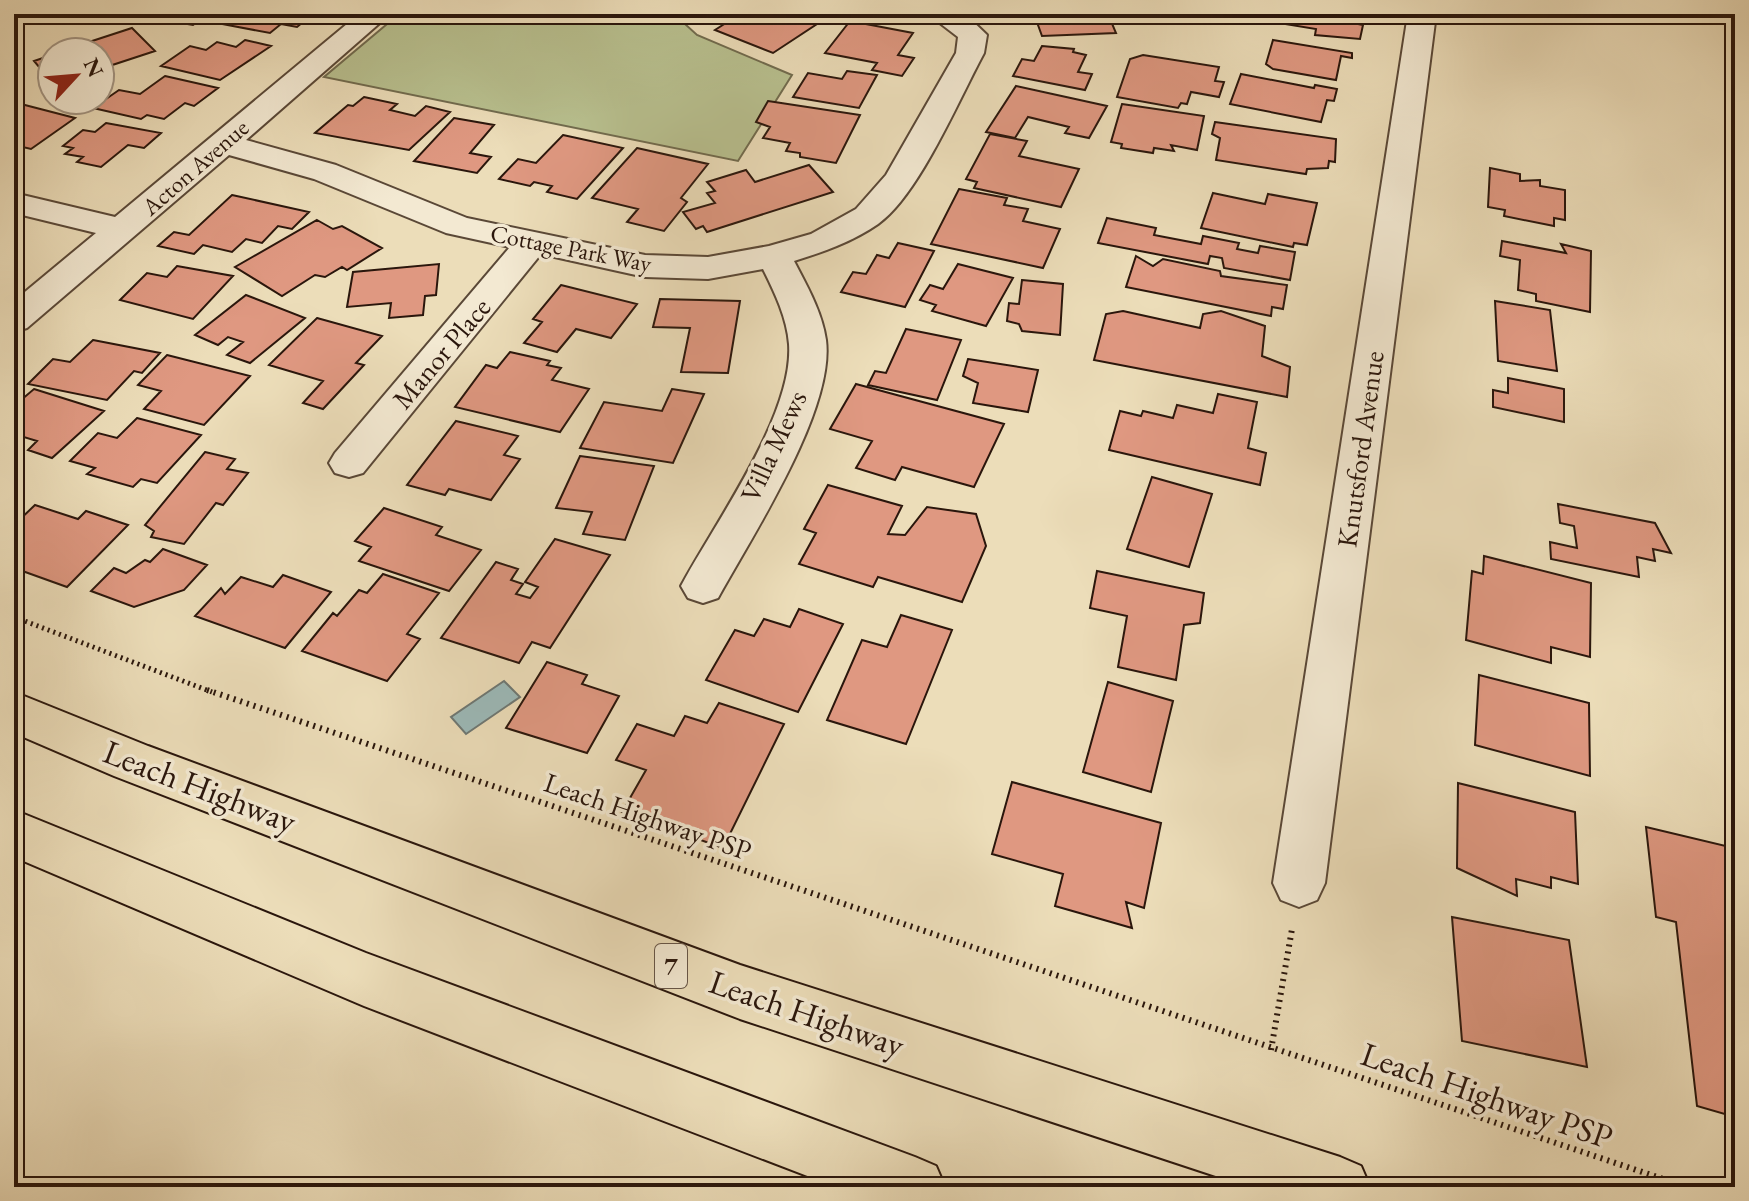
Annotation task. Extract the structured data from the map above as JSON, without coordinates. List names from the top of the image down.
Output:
{
  "streets": {
    "highway": ["Leach Highway", "7"],
    "street": [
      "Acton Avenue",
      "Cottage Park Way",
      "Manor Place",
      "Villa Mews",
      "Knutsford Avenue"
    ],
    "path": ["Leach Highway PSP"]
  },
  "crossings": [
    ["Acton Avenue", "Cottage Park Way"],
    ["Cottage Park Way", "Manor Place"],
    ["Cottage Park Way", "Villa Mews"]
  ],
  "north": "top right"
}
